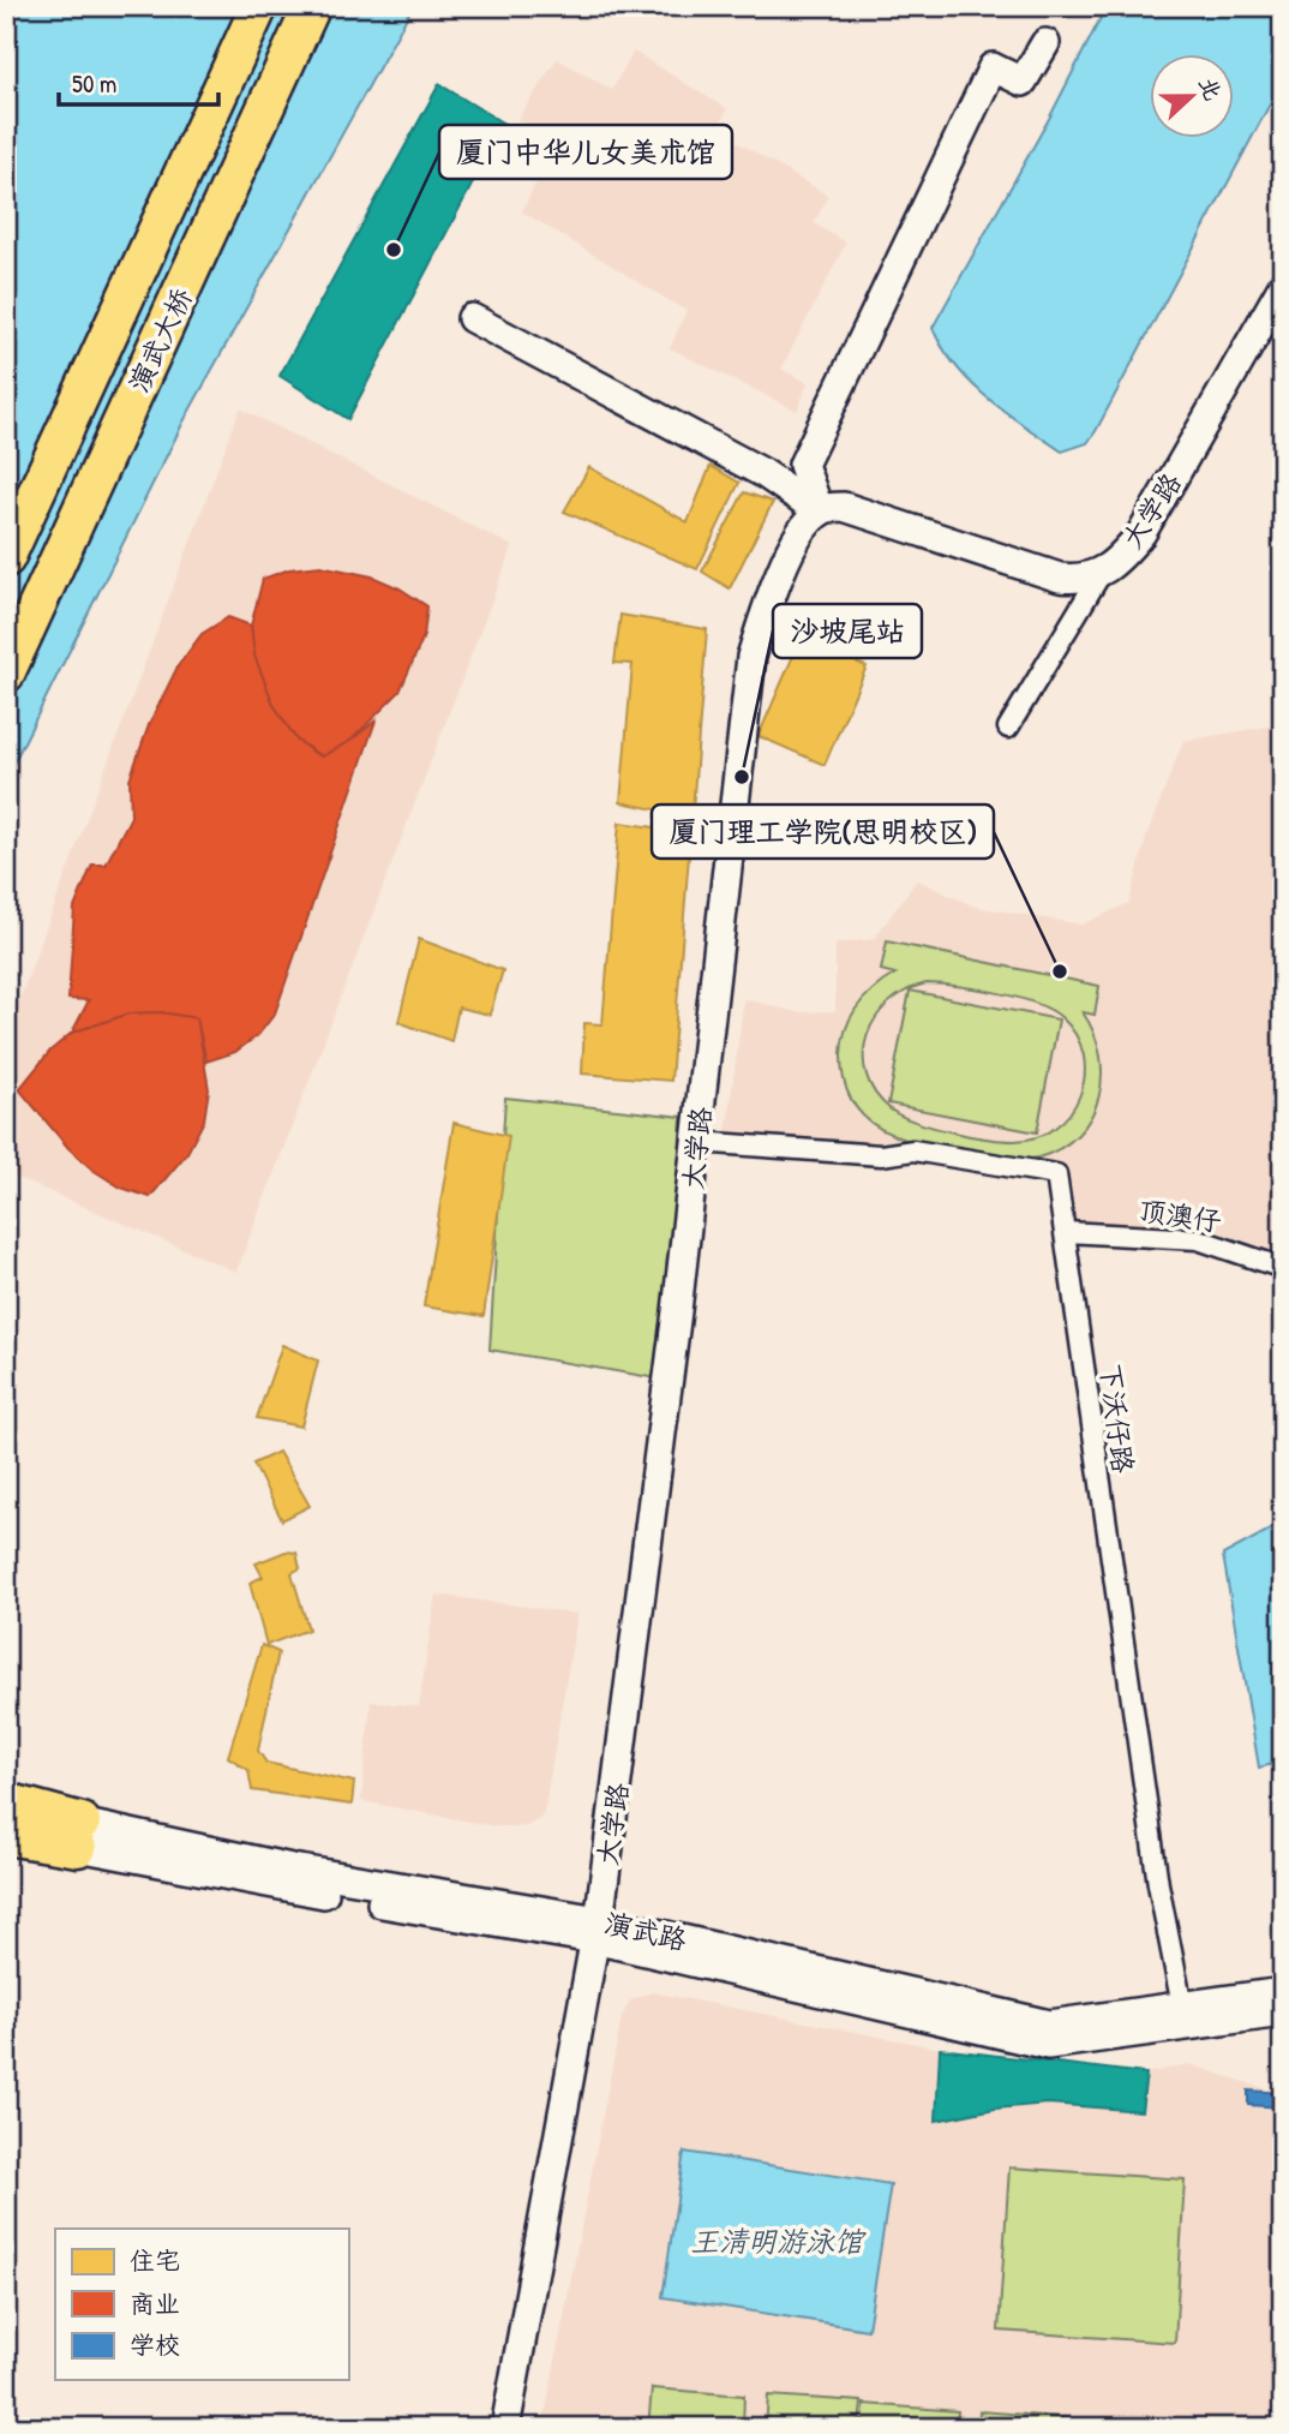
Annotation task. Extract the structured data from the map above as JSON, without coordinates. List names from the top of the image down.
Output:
{
  "streets": {
    "highway": ["演武大桥"],
    "street": [
      "大学路",
      "顶澳仔",
      "下沃仔路",
      "演武路"
    ]
  },
  "crossings": [
    ["大学路", "下沃仔路"],
    ["大学路", "演武路"],
    ["顶澳仔", "下沃仔路"],
    ["下沃仔路", "演武路"]
  ],
  "water": ["王清明游泳馆"],
  "places": ["厦门中华儿女美术馆", "沙坡尾站", "厦门理工学院(思明校区)"],
  "legend": ["住宅", "商业", "学校"],
  "scale_bar": "50 m",
  "north": "right"
}
